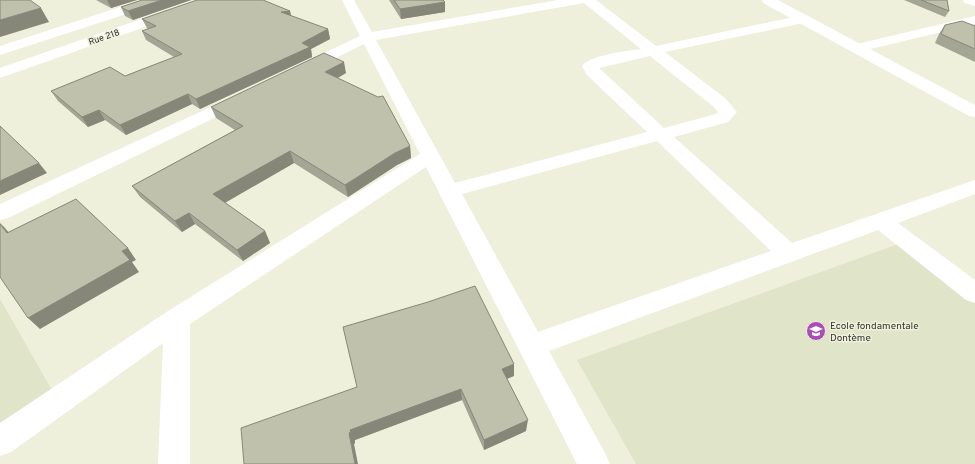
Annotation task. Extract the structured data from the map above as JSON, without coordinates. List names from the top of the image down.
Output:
{
  "streets": {
    "main road": ["Rue 218"]
  },
  "places": {
    "school or university": ["Ecole fondamentale Dontème"]
  }
}
